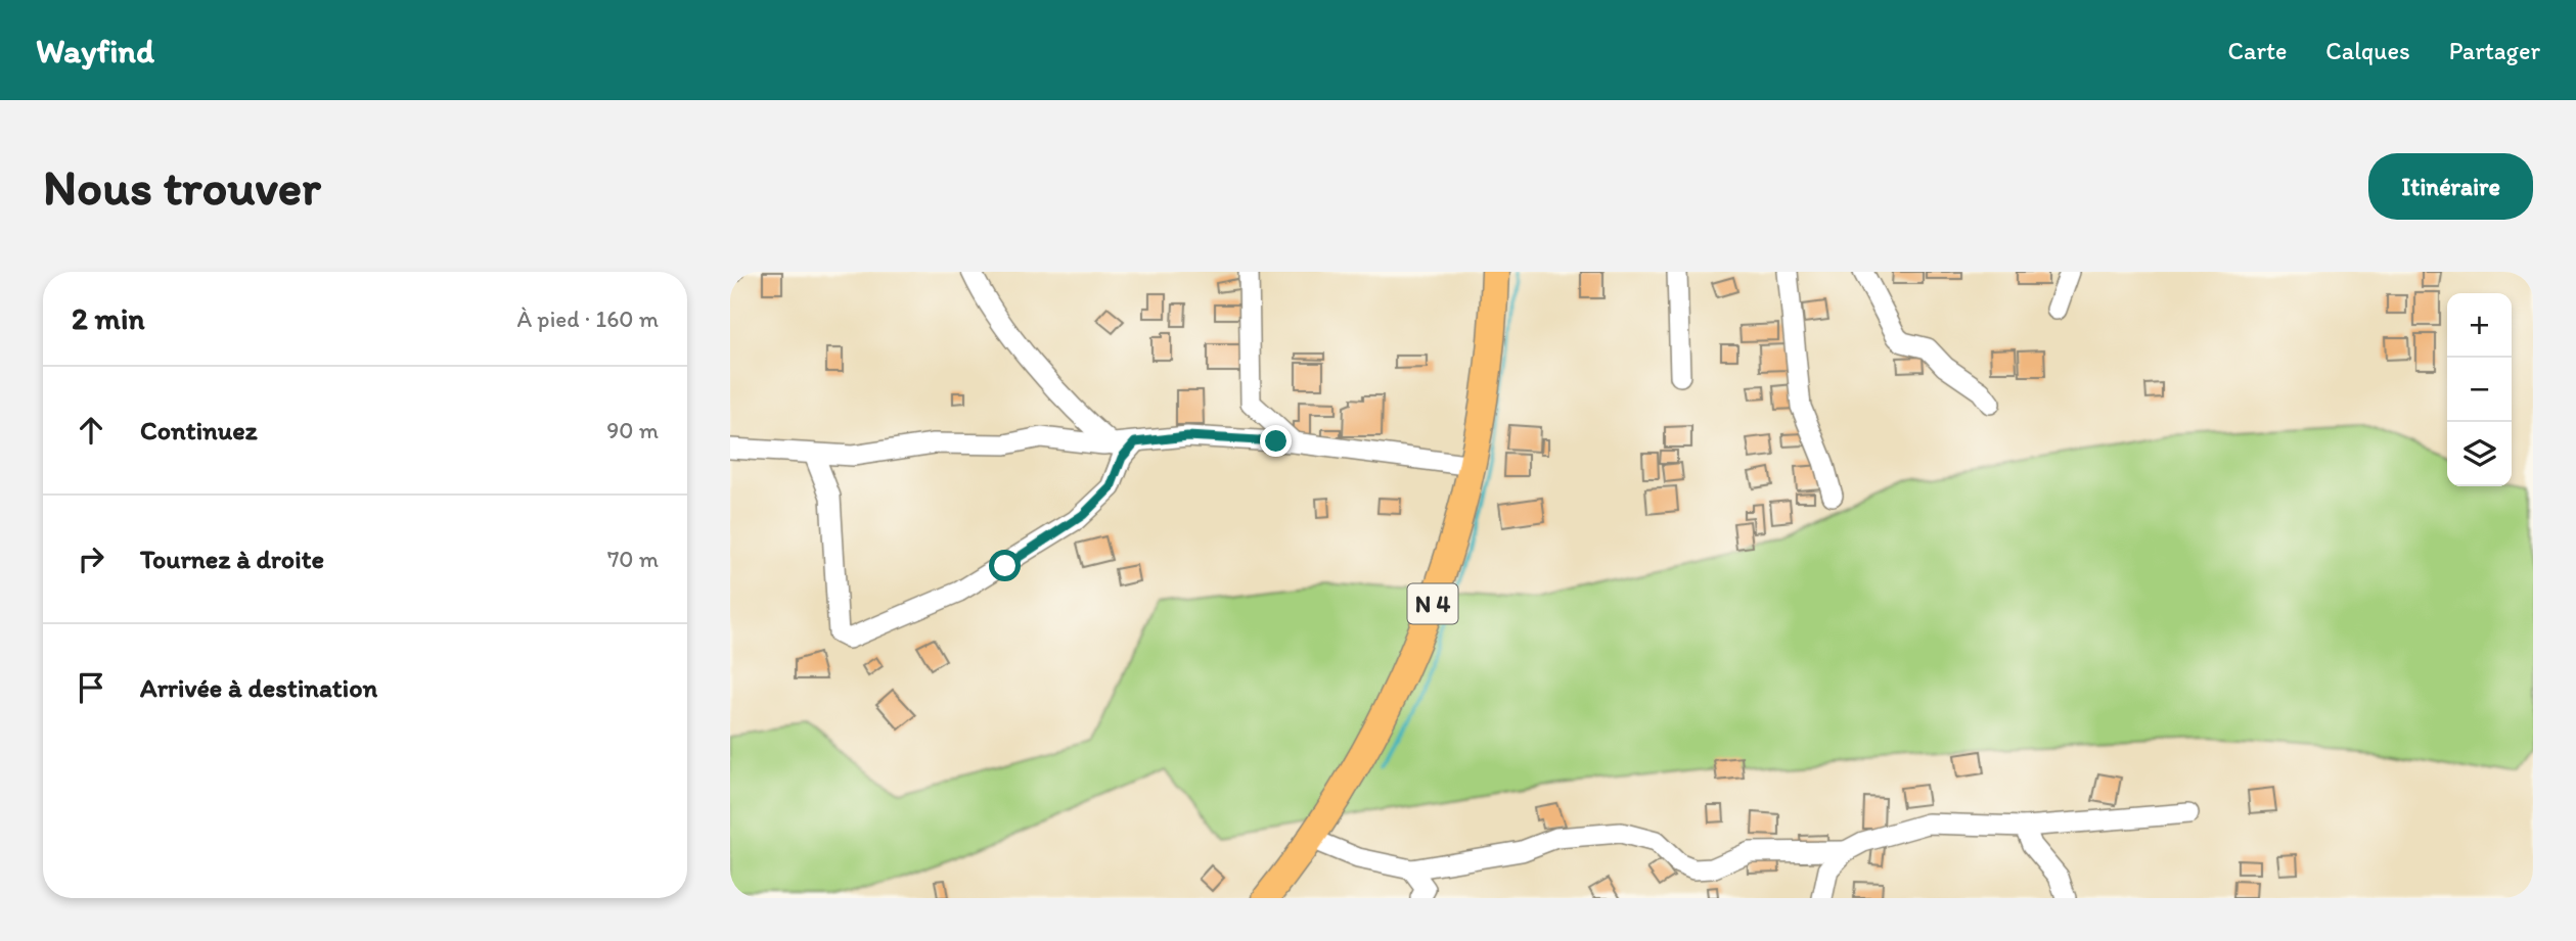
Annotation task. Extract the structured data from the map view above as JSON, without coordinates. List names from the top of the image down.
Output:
{
  "streets": {
    "highway": ["N 4"]
  },
  "page": {
    "header": "Wayfind",
    "nav": ["Carte", "Calques", "Partager"],
    "buttons": "Itinéraire",
    "title": "Nous trouver",
    "heading": ["2 min", "À pied · 160 m"],
    "map_buttons": ["+", "−"],
    "list": [
      ["Continuez", "90 m"],
      ["Tournez à droite", "70 m"],
      "Arrivée à destination"
    ]
  }
}
